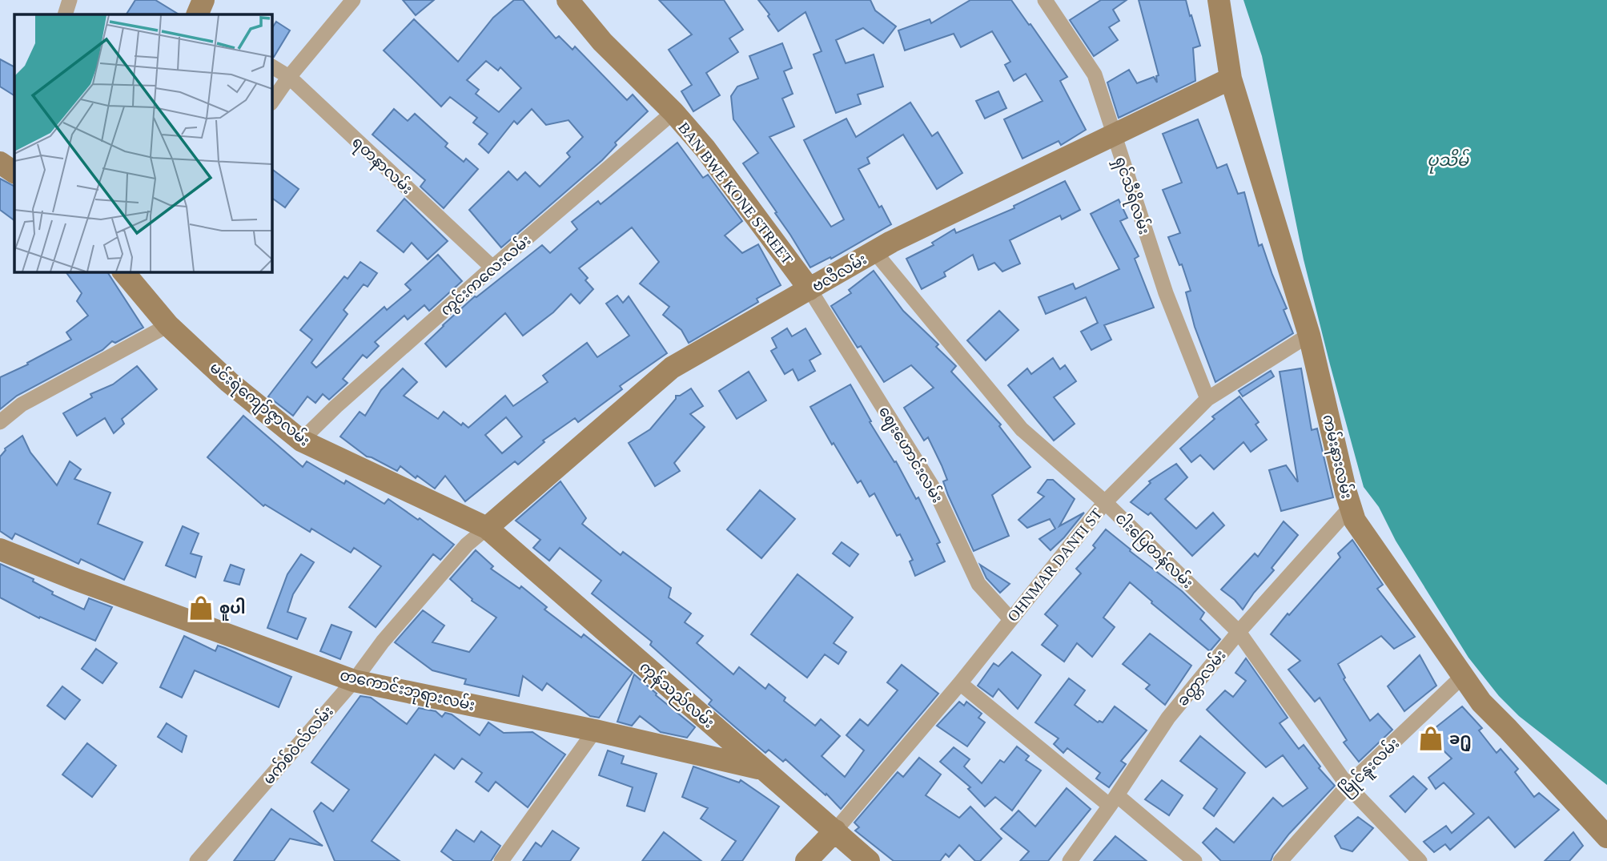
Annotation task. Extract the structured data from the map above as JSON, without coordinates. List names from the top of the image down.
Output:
{
  "streets": {
    "street": [
      "ရတနာလမ်း",
      "BAN BWE KONE STREET",
      "ရှင်သီရိလမ်း",
      "ဗလီလမ်း",
      "ကွင်းကလေးလမ်း",
      "မင်းရဲကျော်ဇွာလမ်း",
      "ဈေးဟောင်းလမ်း",
      "ကမ်းနားလမ်း",
      "ငါးပြေတန်လမ်း",
      "OHNMAR DANTI ST",
      "ခတ္တာလမ်း",
      "တကောင်းဘုရားလမ်း",
      "ကုန်သည်လမ်း",
      "မက်စ်ဝဲလ်လမ်း",
      "မြိုင်နူးလမ်း"
    ]
  },
  "crossings": [
    ["ရတနာလမ်း", "ကွင်းကလေးလမ်း"],
    ["BAN BWE KONE STREET", "ဗလီလမ်း"],
    ["BAN BWE KONE STREET", "ကွင်းကလေးလမ်း"],
    ["BAN BWE KONE STREET", "ဈေးဟောင်းလမ်း"],
    ["ရှင်သီရိလမ်း", "ဗလီလမ်း"],
    ["ရှင်သီရိလမ်း", "OHNMAR DANTI ST"],
    ["ဗလီလမ်း", "မင်းရဲကျော်ဇွာလမ်း"],
    ["ဗလီလမ်း", "ဈေးဟောင်းလမ်း"],
    ["ဗလီလမ်း", "ကမ်းနားလမ်း"],
    ["ဗလီလမ်း", "ငါးပြေတန်လမ်း"],
    ["ဗလီလမ်း", "ကုန်သည်လမ်း"],
    ["ဗလီလမ်း", "မက်စ်ဝဲလ်လမ်း"],
    ["ကွင်းကလေးလမ်း", "မင်းရဲကျော်ဇွာလမ်း"],
    ["မင်းရဲကျော်ဇွာလမ်း", "ကုန်သည်လမ်း"],
    ["မင်းရဲကျော်ဇွာလမ်း", "မက်စ်ဝဲလ်လမ်း"],
    ["ဈေးဟောင်းလမ်း", "OHNMAR DANTI ST"],
    ["ကမ်းနားလမ်း", "OHNMAR DANTI ST"],
    ["ကမ်းနားလမ်း", "ခတ္တာလမ်း"],
    ["ကမ်းနားလမ်း", "မြိုင်နူးလမ်း"],
    ["ငါးပြေတန်လမ်း", "OHNMAR DANTI ST"],
    ["ငါးပြေတန်လမ်း", "ခတ္တာလမ်း"],
    ["ငါးပြေတန်လမ်း", "မြိုင်နူးလမ်း"],
    ["OHNMAR DANTI ST", "ကုန်သည်လမ်း"],
    ["တကောင်းဘုရားလမ်း", "ကုန်သည်လမ်း"],
    ["တကောင်းဘုရားလမ်း", "မက်စ်ဝဲလ်လမ်း"],
    ["ကုန်သည်လမ်း", "မက်စ်ဝဲလ်လမ်း"]
  ],
  "water": ["ပုသိမ်"],
  "places": {
    "shop": ["စူပါ", "ခ႐ု"]
  }
}
